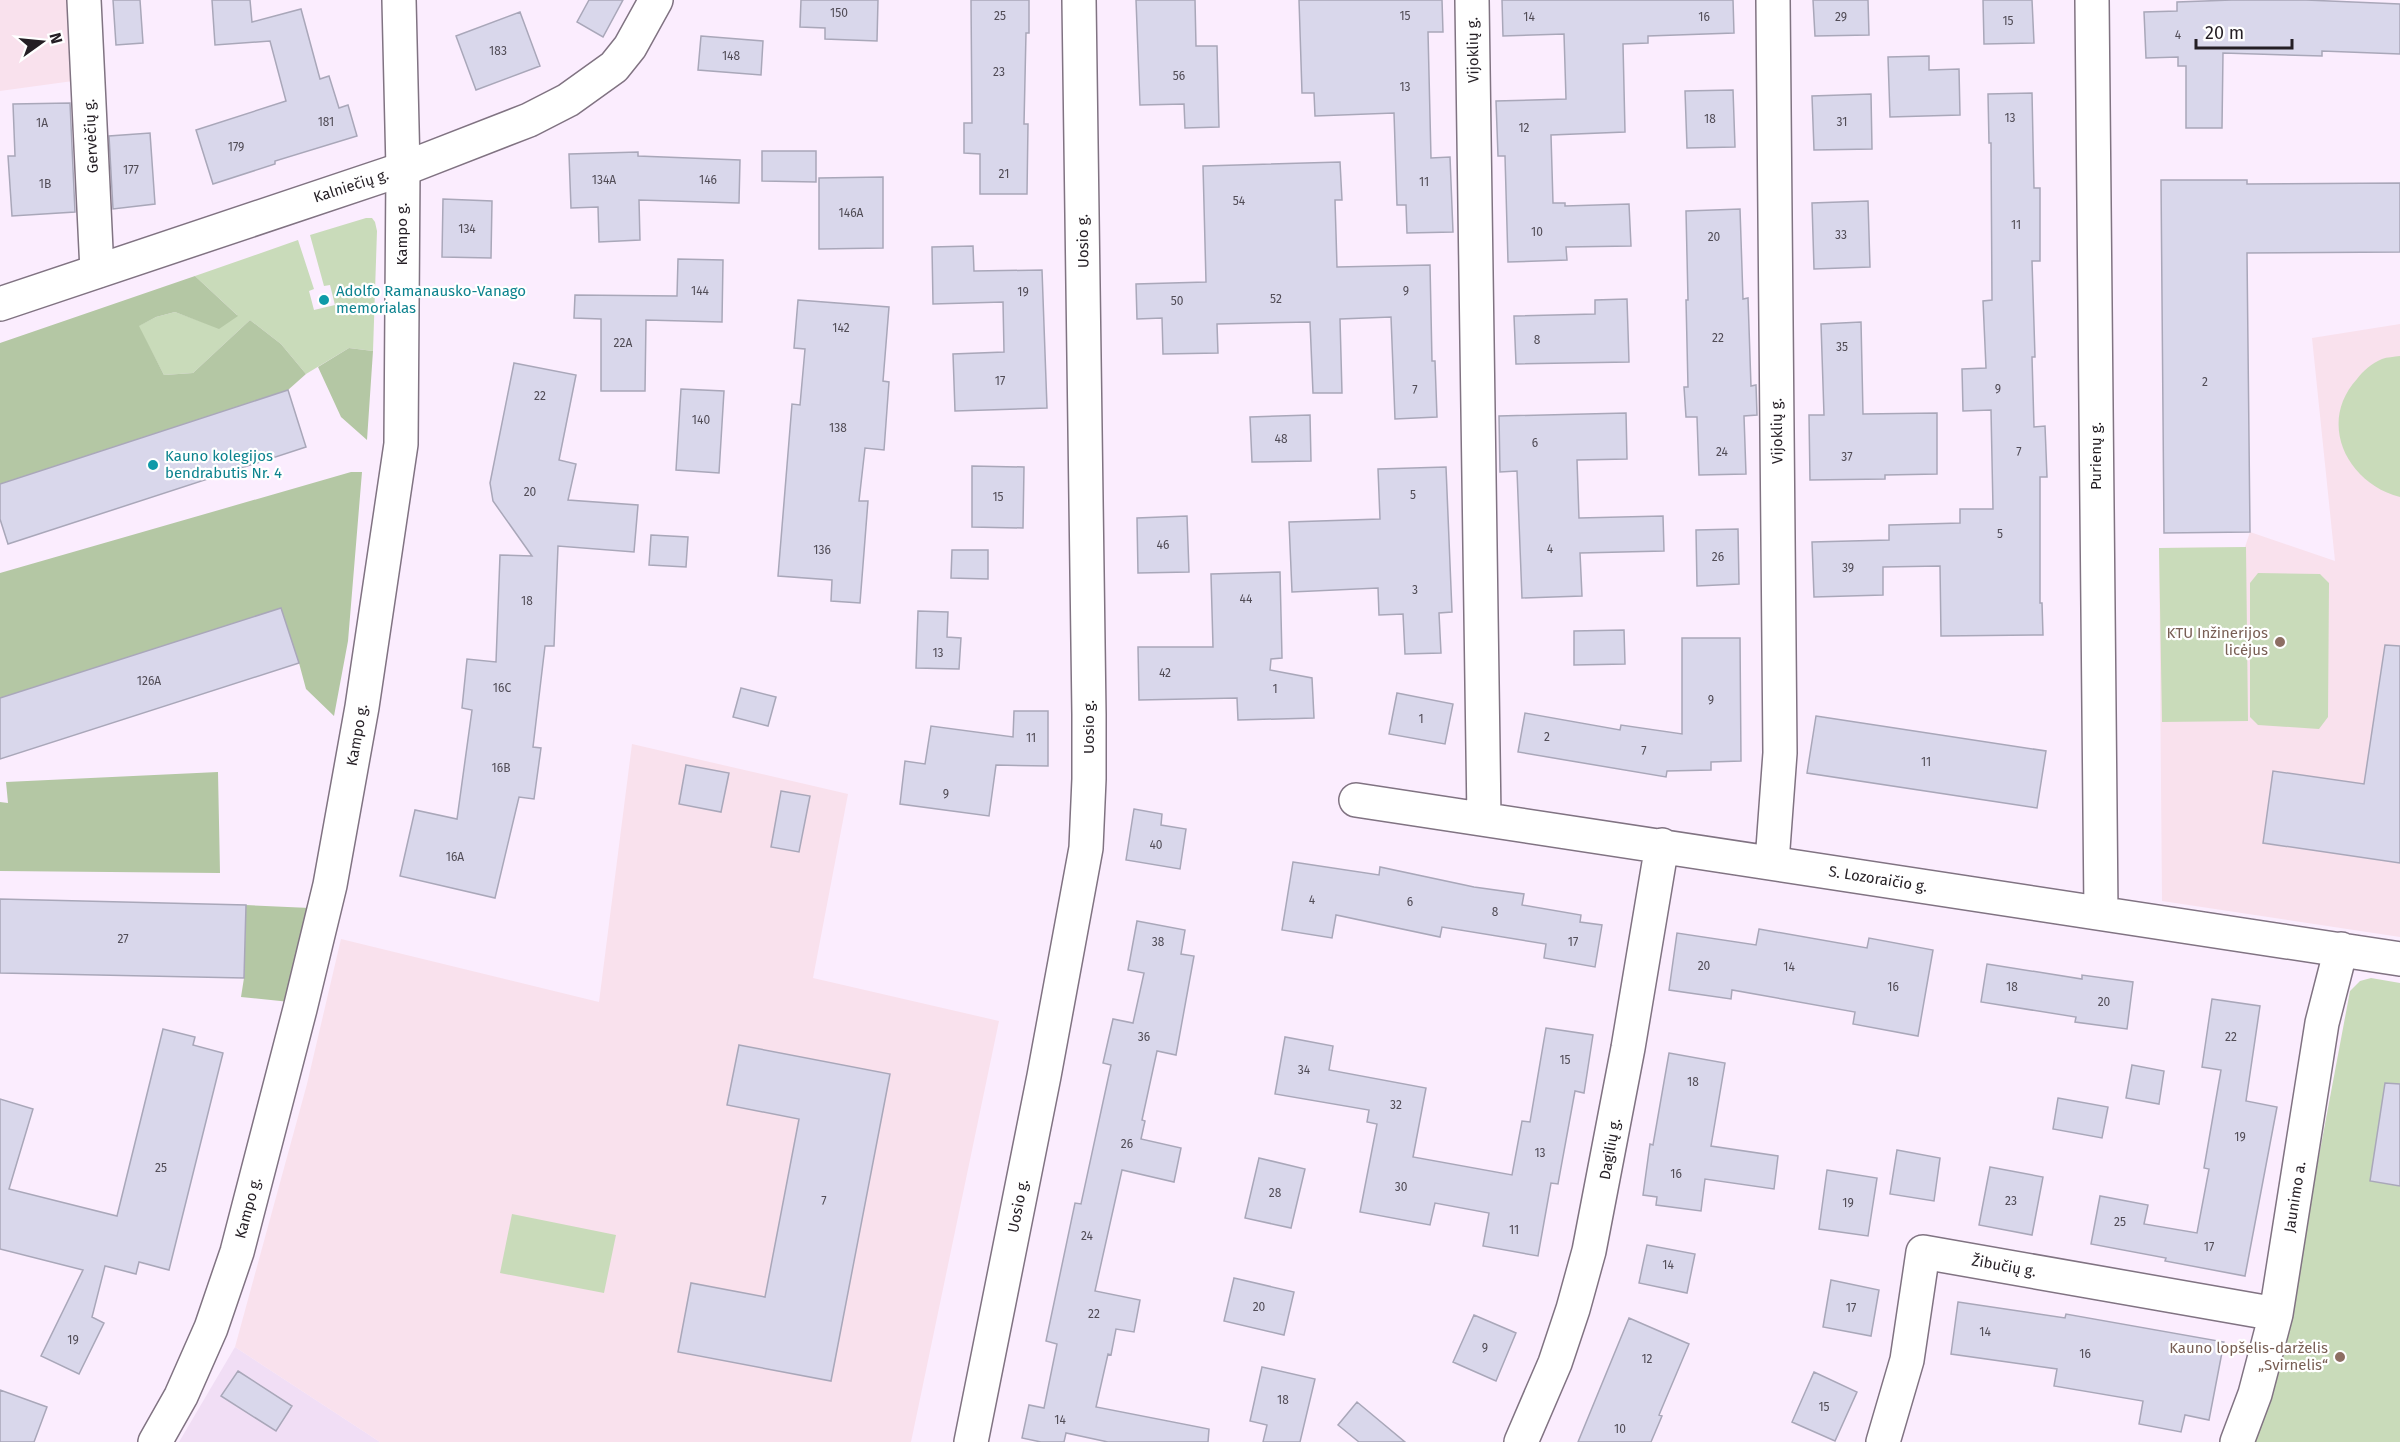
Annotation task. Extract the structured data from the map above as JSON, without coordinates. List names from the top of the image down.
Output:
{
  "streets": {
    "street": [
      "Vijoklių g.",
      "Gervėčių g.",
      "Kalniečių g.",
      "Kampo g.",
      "Uosio g.",
      "Purienų g.",
      "S. Lozoraičio g.",
      "Dagilių g.",
      "Jaunimo a.",
      "Žibučių g."
    ]
  },
  "crossings": [
    ["Vijoklių g.", "S. Lozoraičio g."],
    ["Gervėčių g.", "Kalniečių g."],
    ["Kalniečių g.", "Kampo g."],
    ["Purienų g.", "S. Lozoraičio g."],
    ["S. Lozoraičio g.", "Dagilių g."],
    ["S. Lozoraičio g.", "Jaunimo a."],
    ["Jaunimo a.", "Žibučių g."]
  ],
  "places": [
    "Adolfo Ramanausko-Vanago memorialas",
    "Kauno kolegijos bendrabutis Nr. 4",
    "KTU Inžinerijos licėjus",
    "Kauno lopšelis-darželis „Svirnelis“"
  ],
  "house_numbers": [
    "150",
    "25",
    "15",
    "14",
    "16",
    "29",
    "15",
    "4",
    "183",
    "148",
    "23",
    "56",
    "13",
    "13",
    "18",
    "181",
    "31",
    "1A",
    "12",
    "179",
    "177",
    "21",
    "134A",
    "146",
    "11",
    "1B",
    "54",
    "146A",
    "11",
    "134",
    "10",
    "33",
    "20",
    "144",
    "9",
    "19",
    "52",
    "50",
    "142",
    "22",
    "8",
    "22A",
    "35",
    "17",
    "2",
    "9",
    "7",
    "22",
    "140",
    "138",
    "48",
    "6",
    "24",
    "7",
    "37",
    "20",
    "5",
    "15",
    "5",
    "46",
    "4",
    "136",
    "26",
    "39",
    "3",
    "44",
    "18",
    "13",
    "42",
    "126A",
    "16C",
    "1",
    "9",
    "1",
    "2",
    "11",
    "7",
    "11",
    "16B",
    "9",
    "40",
    "16A",
    "4",
    "6",
    "8",
    "27",
    "38",
    "17",
    "20",
    "14",
    "16",
    "18",
    "20",
    "36",
    "22",
    "15",
    "34",
    "18",
    "32",
    "19",
    "26",
    "13",
    "25",
    "16",
    "30",
    "28",
    "7",
    "23",
    "19",
    "25",
    "11",
    "24",
    "17",
    "14",
    "20",
    "17",
    "22",
    "14",
    "19",
    "9",
    "16",
    "12",
    "18",
    "15",
    "14",
    "10"
  ],
  "scale_bar": "20 m",
  "north": "right"
}
